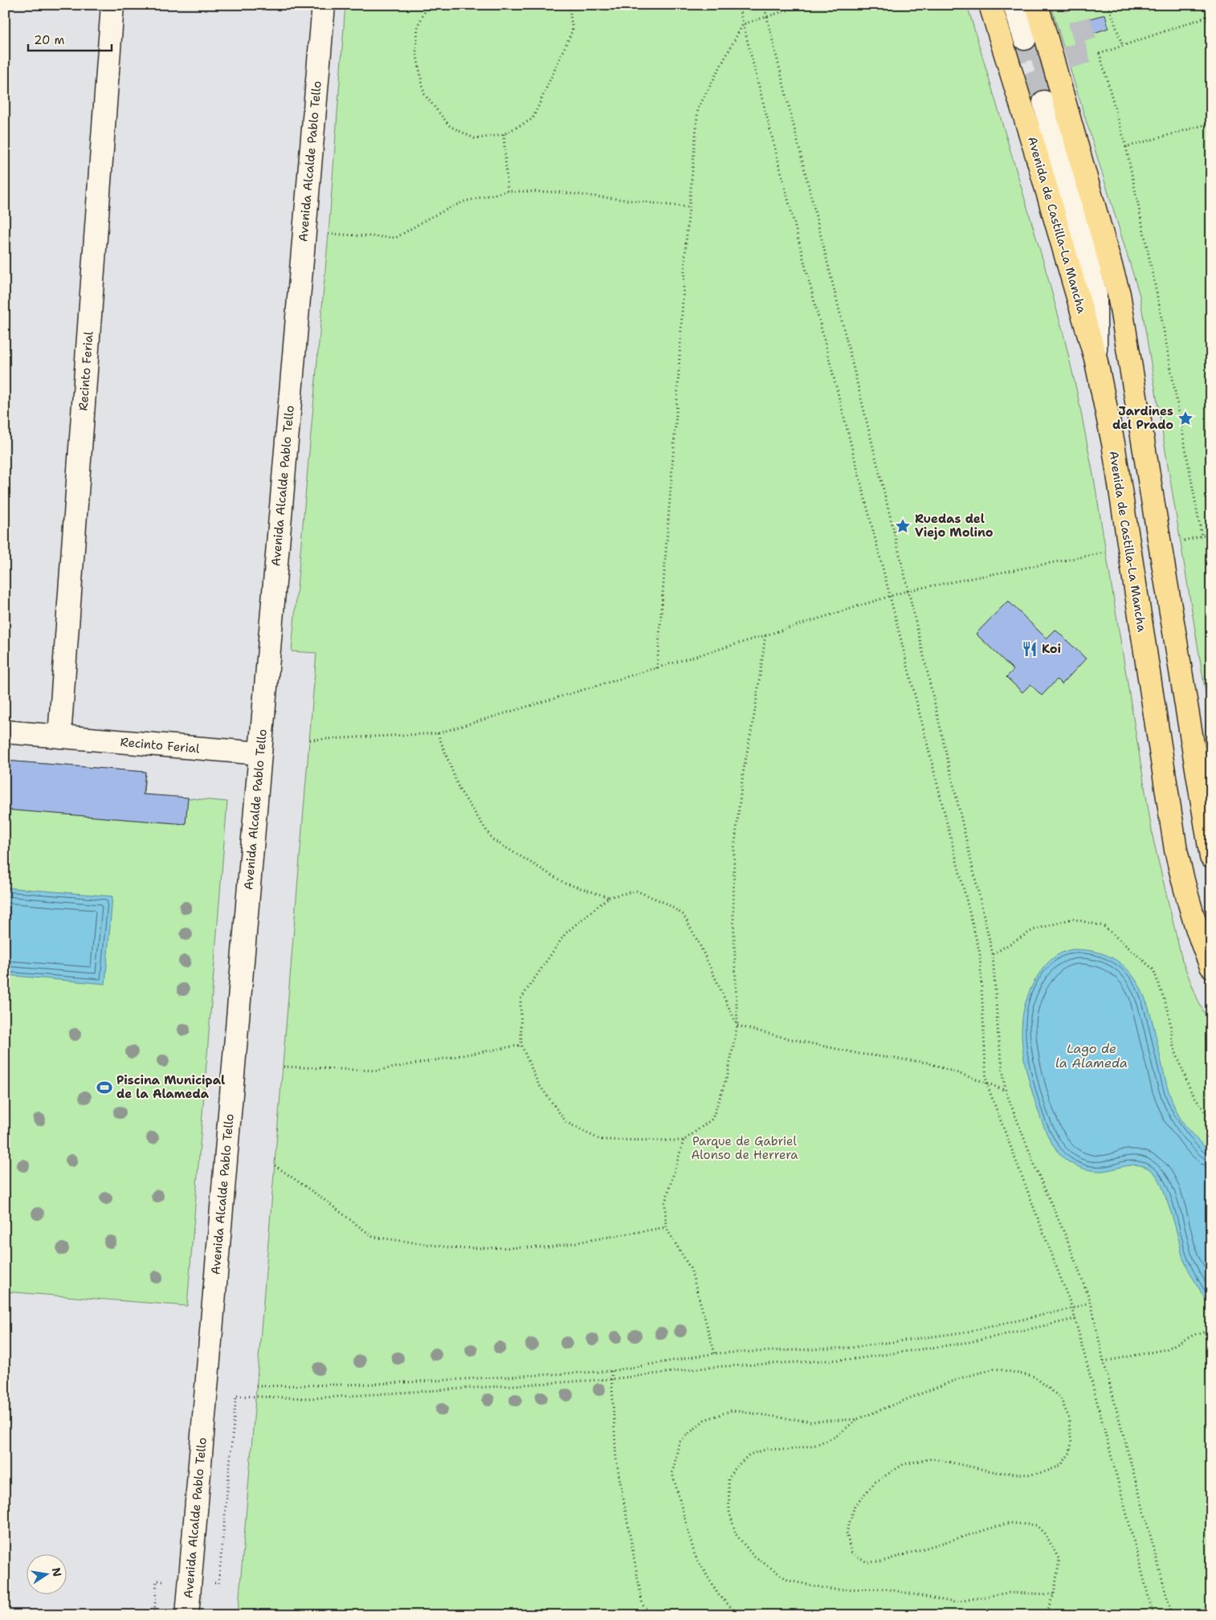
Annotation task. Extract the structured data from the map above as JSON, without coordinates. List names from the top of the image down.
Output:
{
  "streets": {
    "main road": ["Avenida de Castilla-La Mancha"],
    "street": ["Avenida Alcalde Pablo Tello", "Recinto Ferial"]
  },
  "crossings": [
    ["Avenida Alcalde Pablo Tello", "Recinto Ferial"]
  ],
  "water": ["Lago de la Alameda"],
  "parks": ["Parque de Gabriel Alonso de Herrera"],
  "places": {
    "place": ["Jardines del Prado", "Ruedas del Viejo Molino"],
    "restaurant": ["Koi"],
    "sports": ["Piscina Municipal de la Alameda"]
  },
  "scale_bar": "20 m",
  "north": "right"
}
